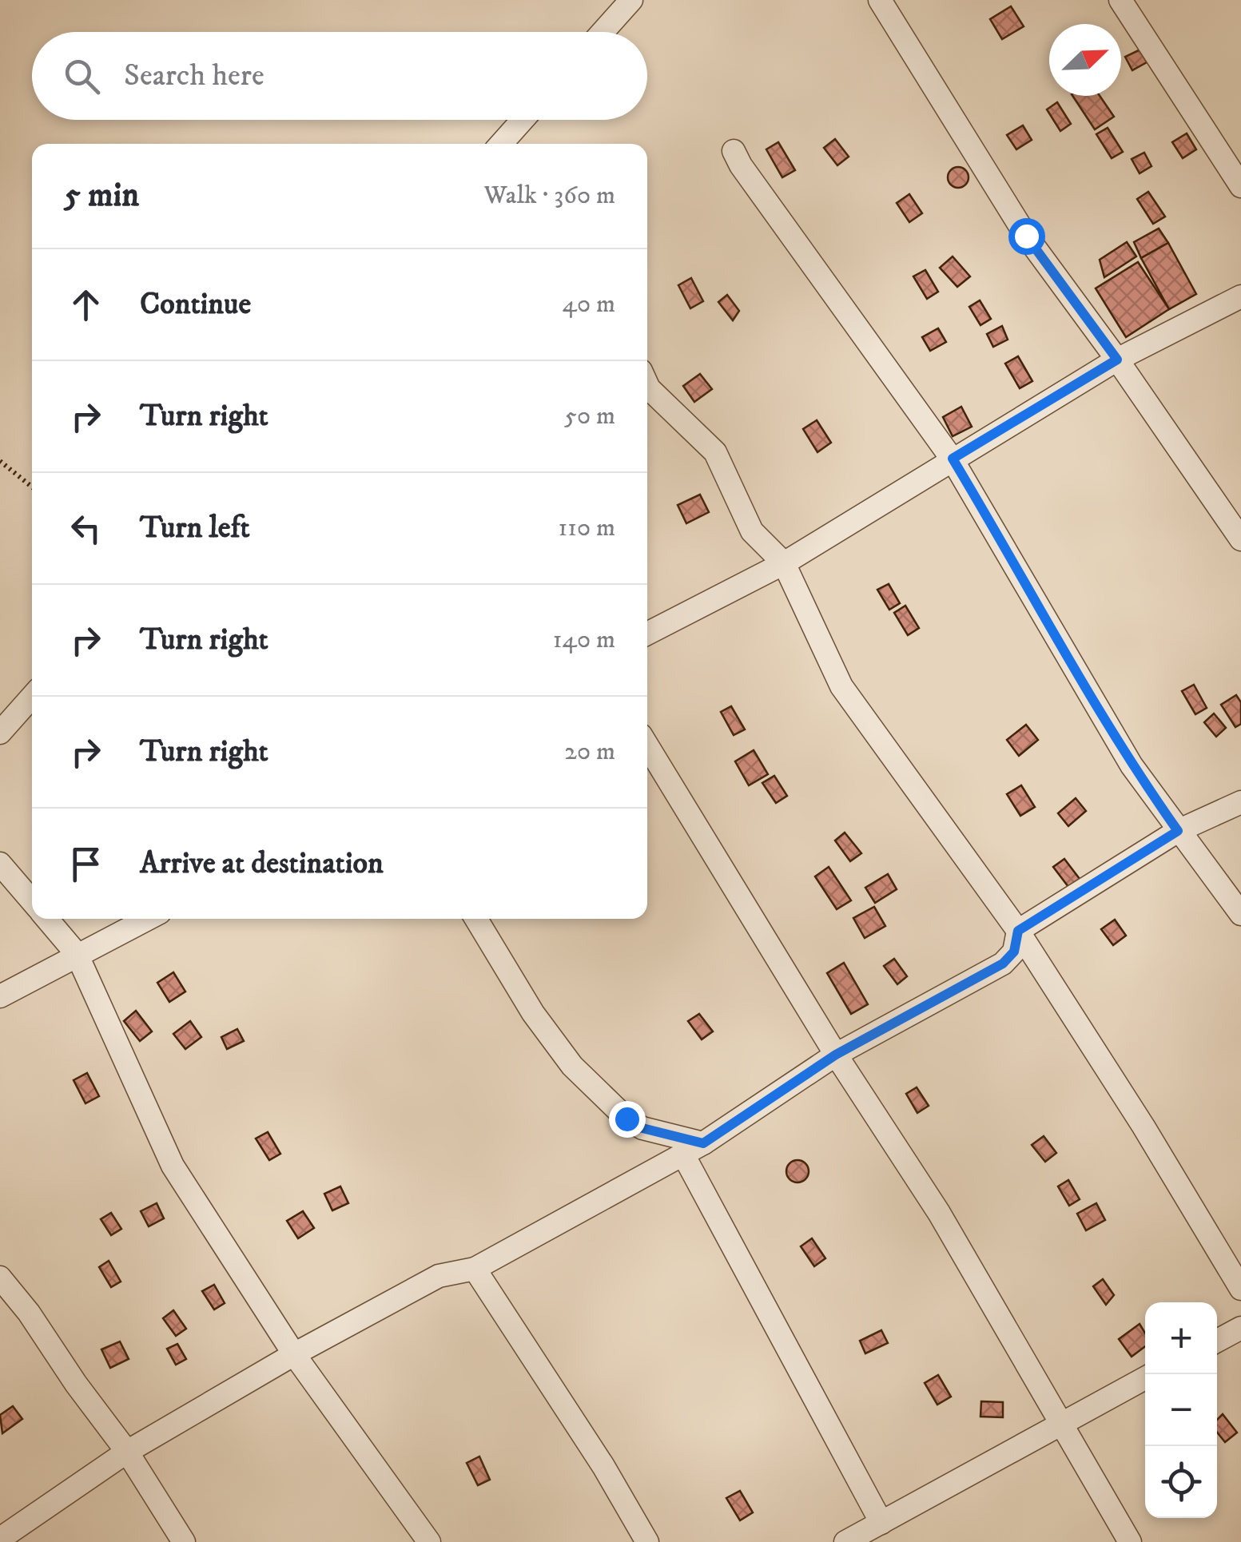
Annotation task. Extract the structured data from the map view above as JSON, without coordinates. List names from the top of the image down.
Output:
{
  "north": "top right",
  "page": {
    "search": "Search here",
    "heading": ["5 min", "Walk · 360 m"],
    "list": [
      ["Continue", "40 m"],
      ["Turn right", "50 m"],
      ["Turn left", "110 m"],
      ["Turn right", "140 m"],
      ["Turn right", "20 m"],
      "Arrive at destination"
    ],
    "map_buttons": ["+", "−"]
  }
}
